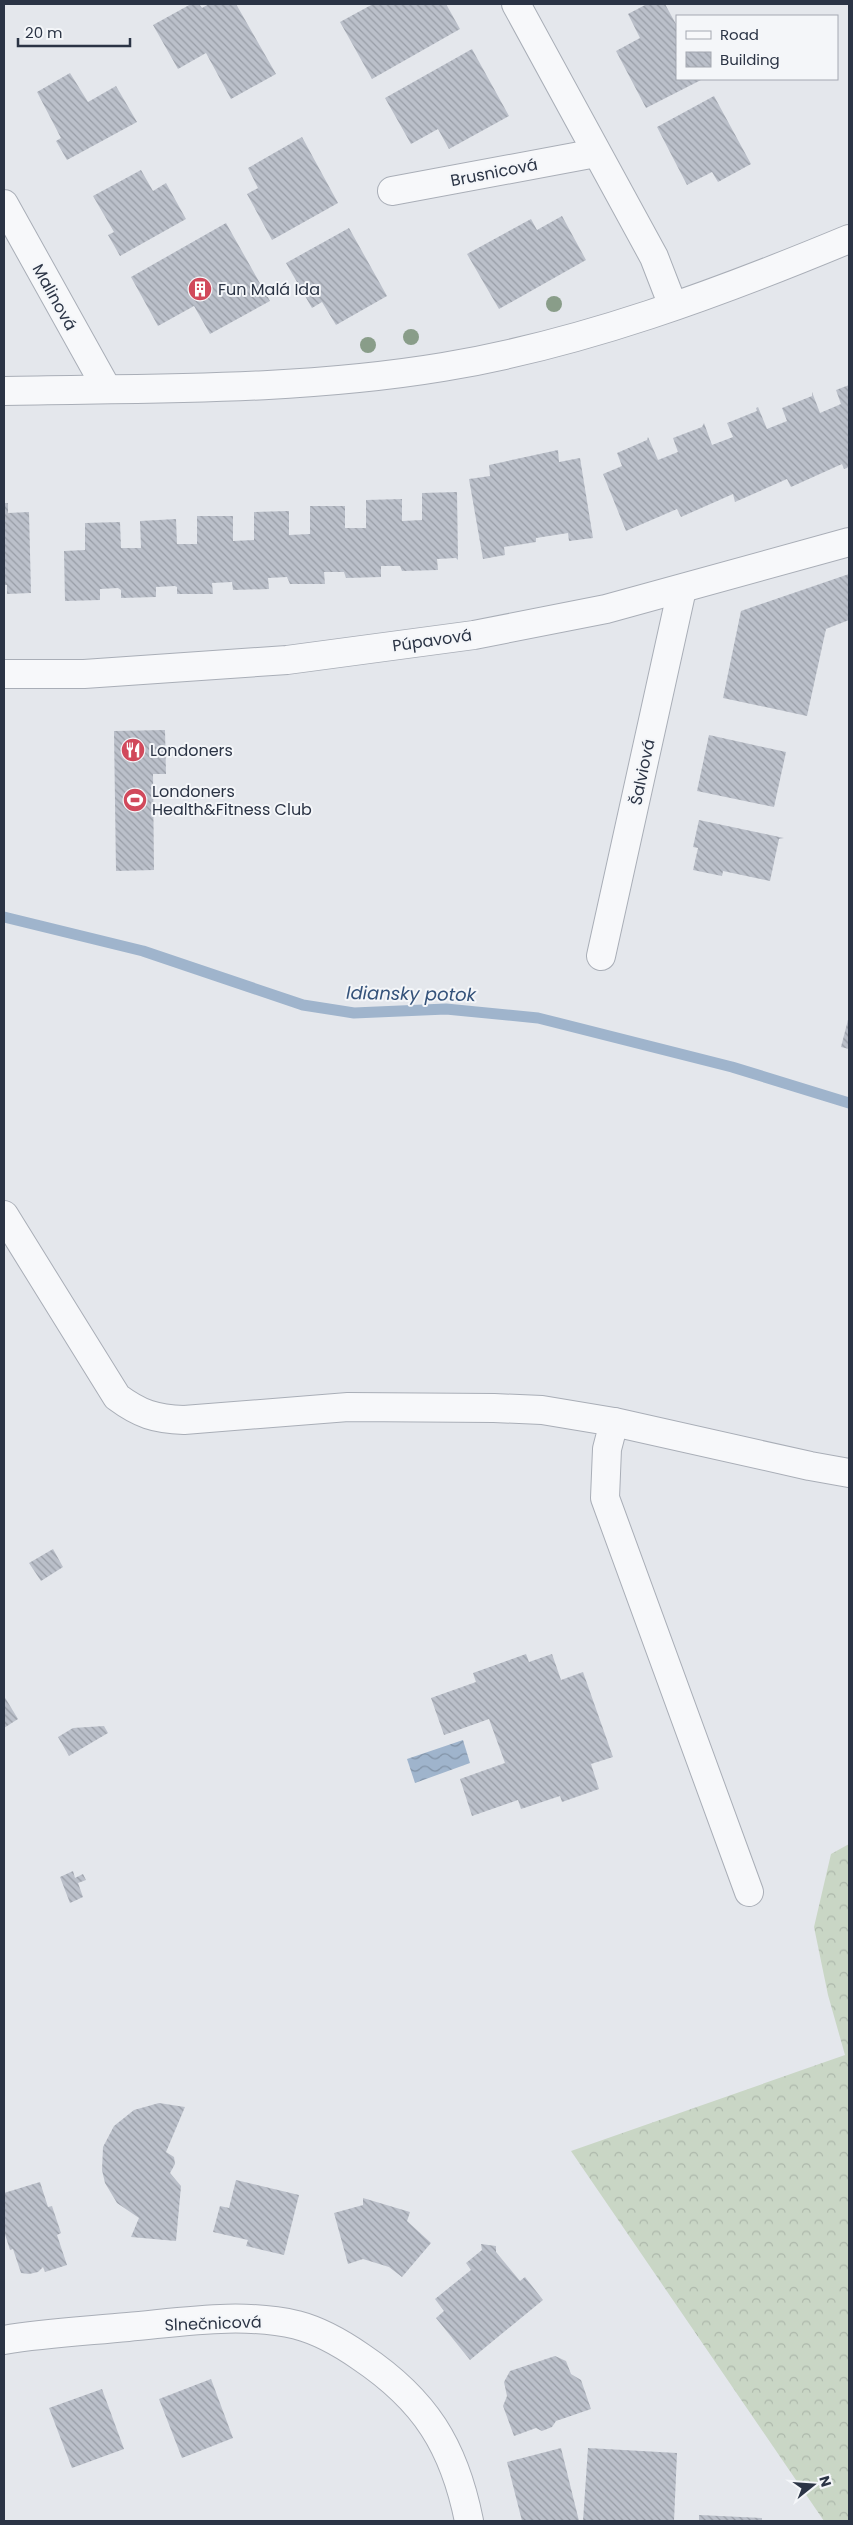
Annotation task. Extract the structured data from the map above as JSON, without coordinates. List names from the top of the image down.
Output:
{
  "streets": {
    "street": [
      "Brusnicová",
      "Malinová",
      "Púpavová",
      "Šalviová",
      "Slnečnicová"
    ]
  },
  "crossings": [
    ["Púpavová", "Šalviová"]
  ],
  "water": ["Idiansky potok"],
  "places": {
    "building": ["Fun Malá Ida"],
    "restaurant": ["Londoners"],
    "sports": ["Londoners Health&Fitness Club"]
  },
  "legend": ["Road", "Building"],
  "scale_bar": "20 m",
  "north": "right"
}
